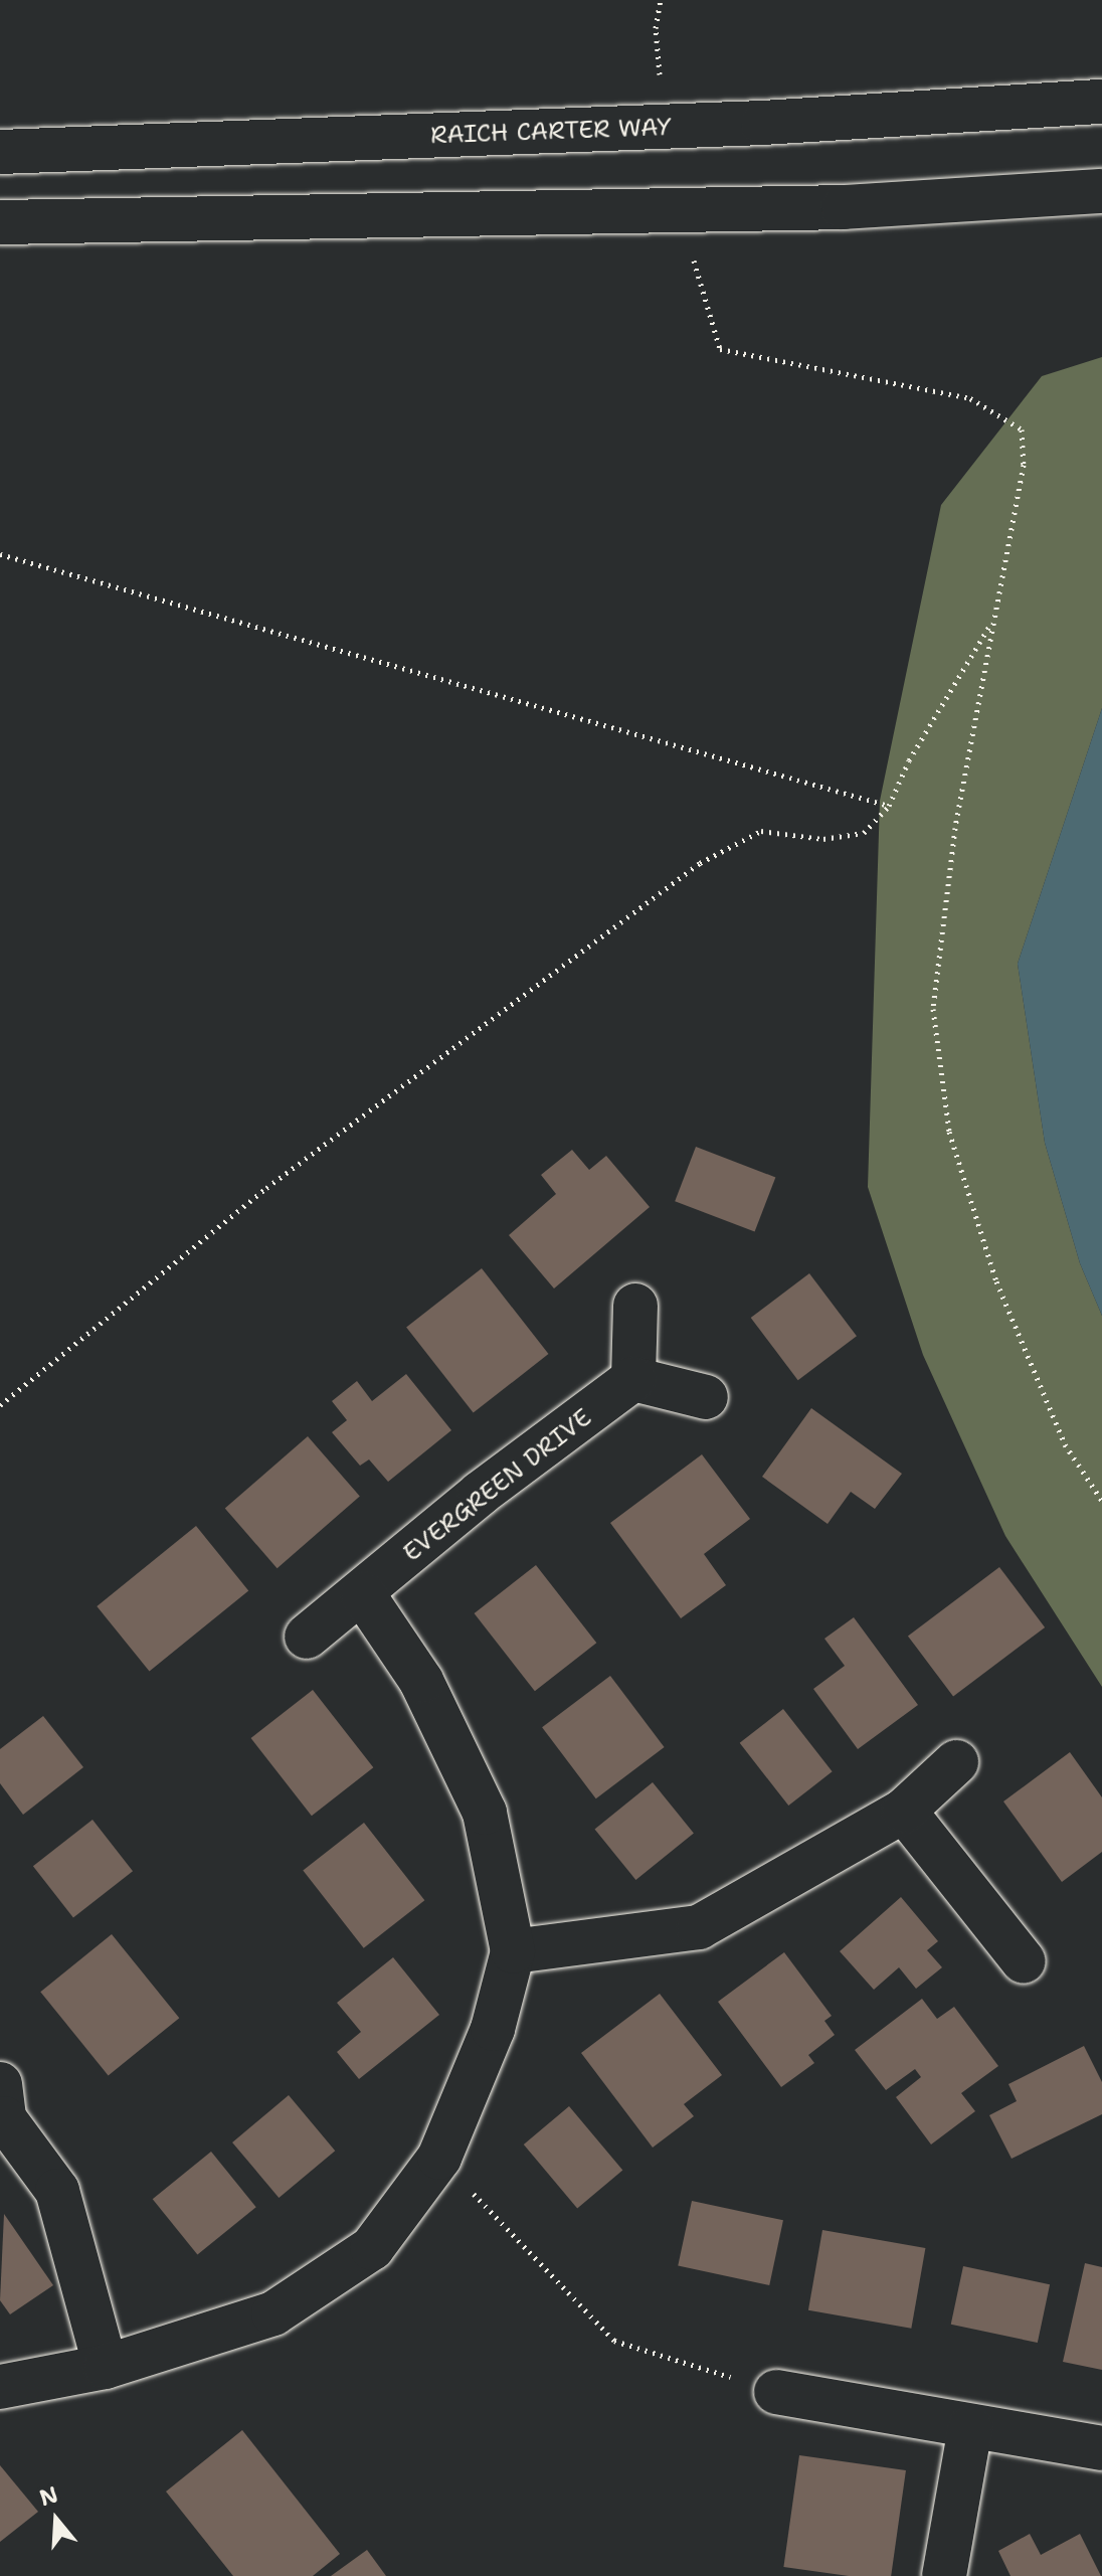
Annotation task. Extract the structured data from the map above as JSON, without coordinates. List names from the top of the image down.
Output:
{
  "streets": {
    "main road": ["RAICH CARTER WAY", "EVERGREEN DRIVE"]
  },
  "north": "top"
}
